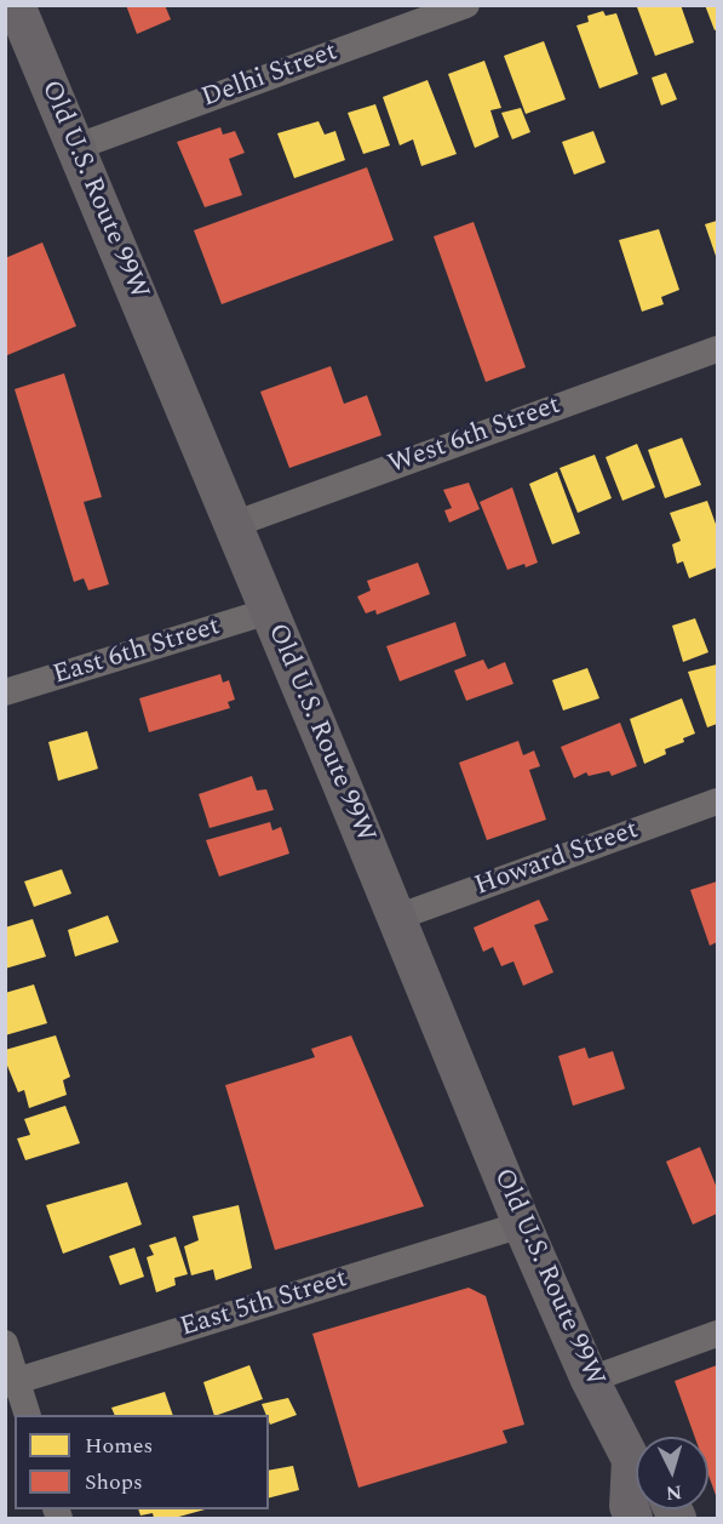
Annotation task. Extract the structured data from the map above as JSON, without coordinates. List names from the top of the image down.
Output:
{
  "streets": {
    "main road": ["Old U.S. Route 99W"],
    "street": [
      "Delhi Street",
      "West 6th Street",
      "East 6th Street",
      "Howard Street",
      "East 5th Street"
    ]
  },
  "crossings": [
    ["Delhi Street", "Old U.S. Route 99W"],
    ["Old U.S. Route 99W", "West 6th Street"],
    ["Old U.S. Route 99W", "East 6th Street"],
    ["Old U.S. Route 99W", "Howard Street"],
    ["Old U.S. Route 99W", "East 5th Street"]
  ],
  "legend": ["Homes", "Shops"],
  "north": "bottom"
}
